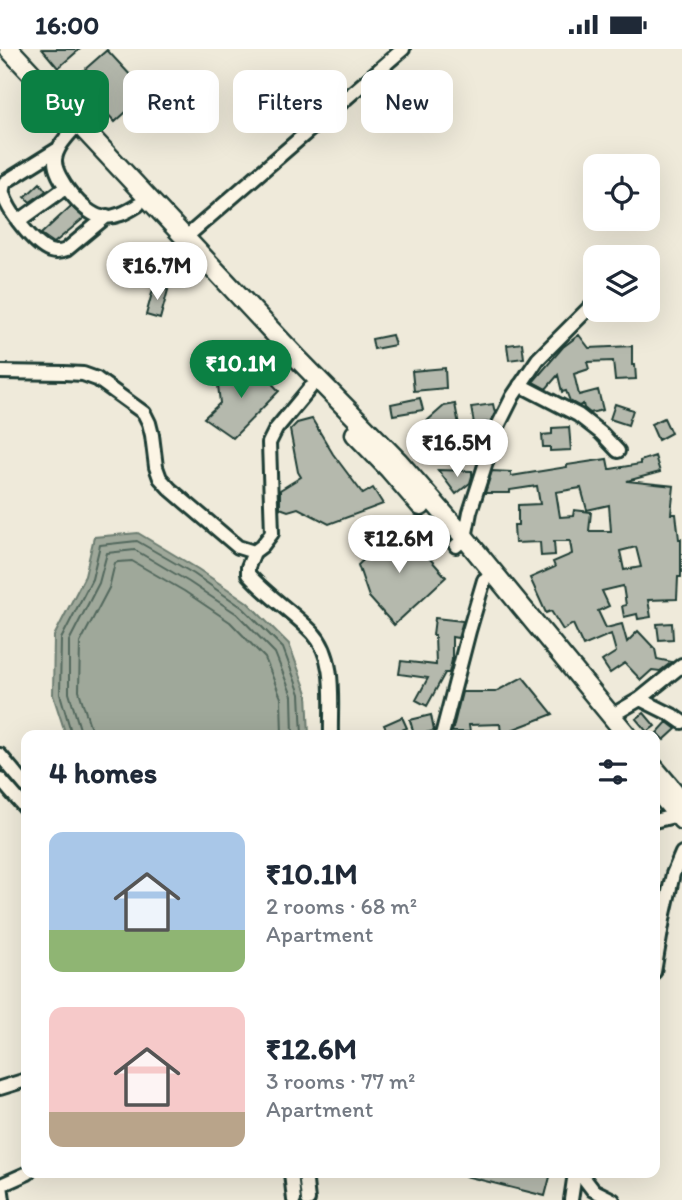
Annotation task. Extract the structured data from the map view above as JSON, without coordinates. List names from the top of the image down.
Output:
{
  "page": {
    "status": "16:00",
    "chip": [
      "Buy",
      "Rent",
      "Filters",
      "New"
    ],
    "price": [
      "₹16.7M",
      "₹10.1M",
      "₹16.5M",
      "₹12.6M"
    ],
    "heading": "4 homes",
    "list": [
      {
        "name": "₹10.1M",
        "note": "2 rooms · 68 m² · Apartment"
      },
      {
        "name": "₹12.6M",
        "note": "3 rooms · 77 m² · Apartment"
      }
    ]
  }
}
